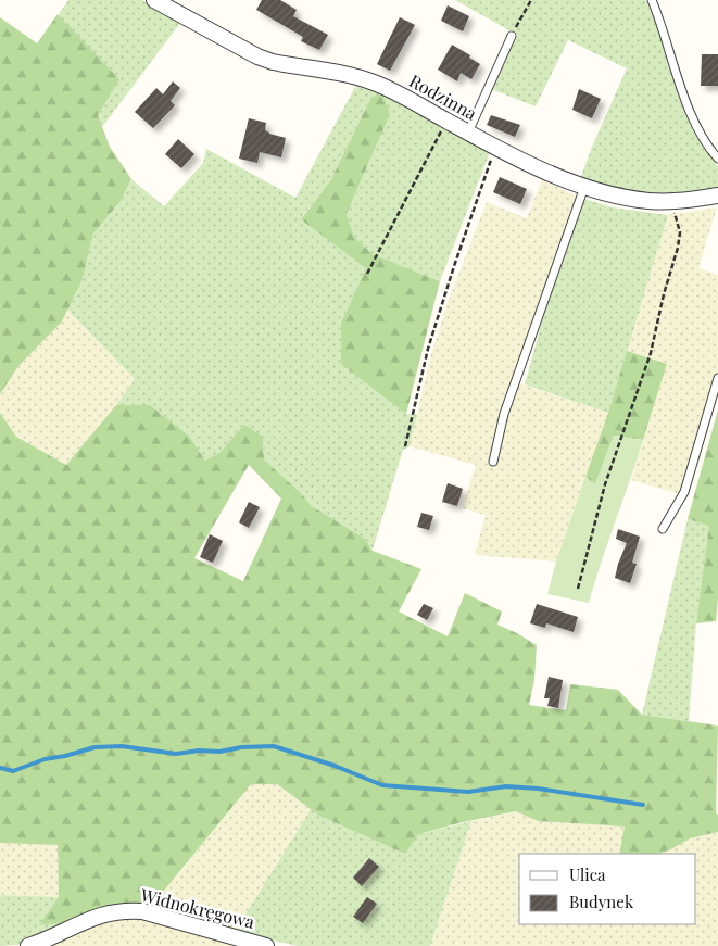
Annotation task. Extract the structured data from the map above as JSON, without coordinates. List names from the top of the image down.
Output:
{
  "streets": {
    "street": ["Rodzinna", "Widnokręgowa"]
  },
  "legend": ["Ulica", "Budynek"]
}
